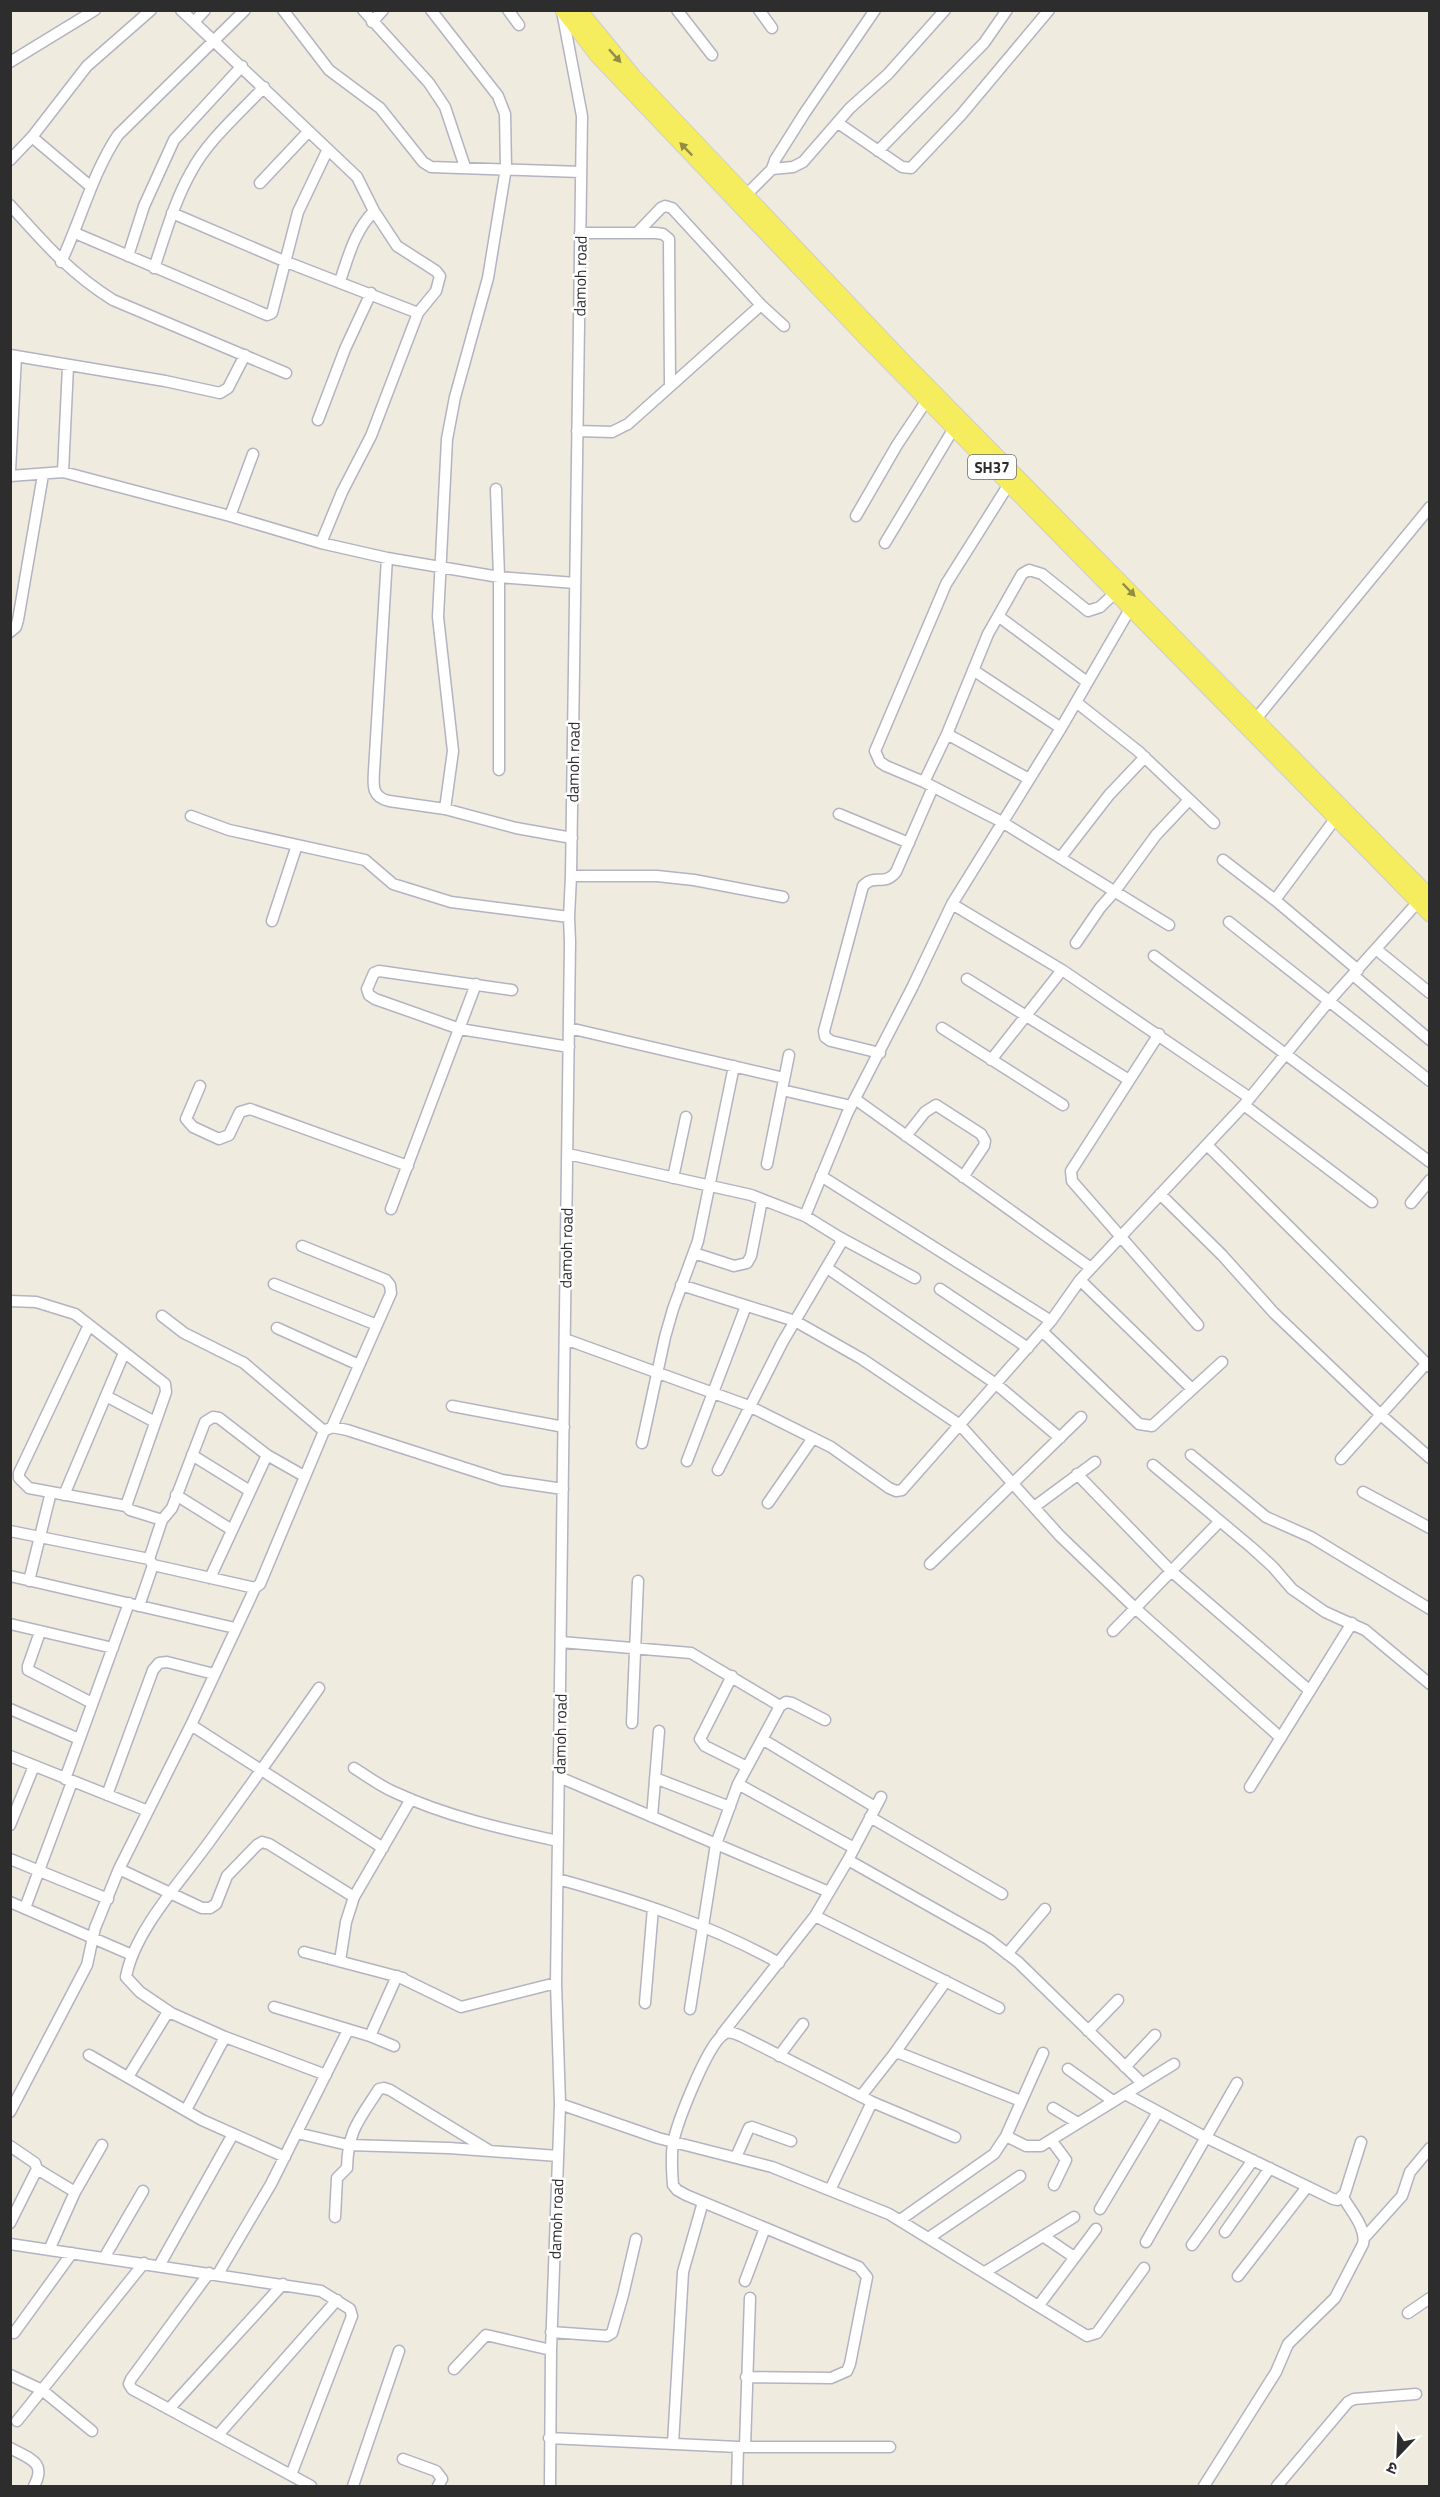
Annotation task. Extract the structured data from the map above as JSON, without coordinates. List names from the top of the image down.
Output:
{
  "streets": {
    "main road": ["SH37"],
    "street": ["damoh road"]
  },
  "crossings": [
    ["damoh road", "SH37"]
  ],
  "north": "bottom left"
}
